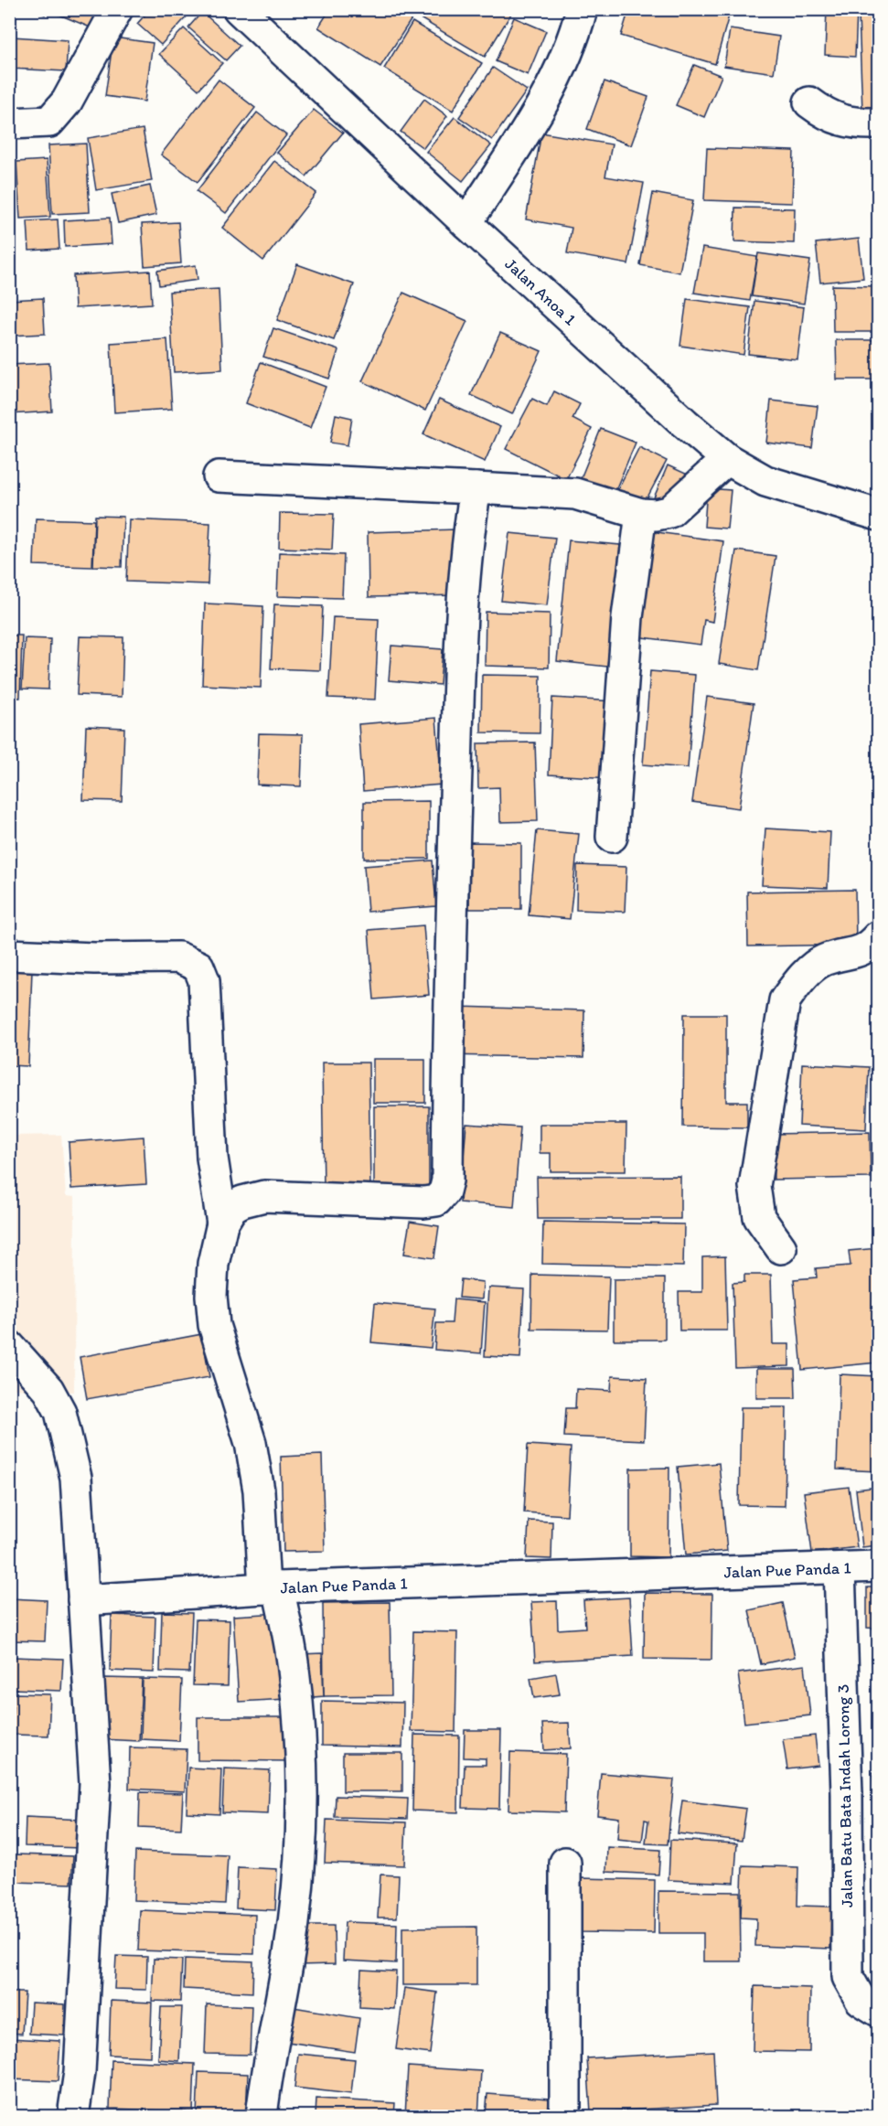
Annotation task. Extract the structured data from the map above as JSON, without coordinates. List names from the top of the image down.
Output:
{
  "streets": {
    "street": ["Jalan Anoa 1", "Jalan Pue Panda 1", "Jalan Batu Bata Indah Lorong 3"]
  },
  "crossings": [
    ["Jalan Pue Panda 1", "Jalan Batu Bata Indah Lorong 3"]
  ]
}
